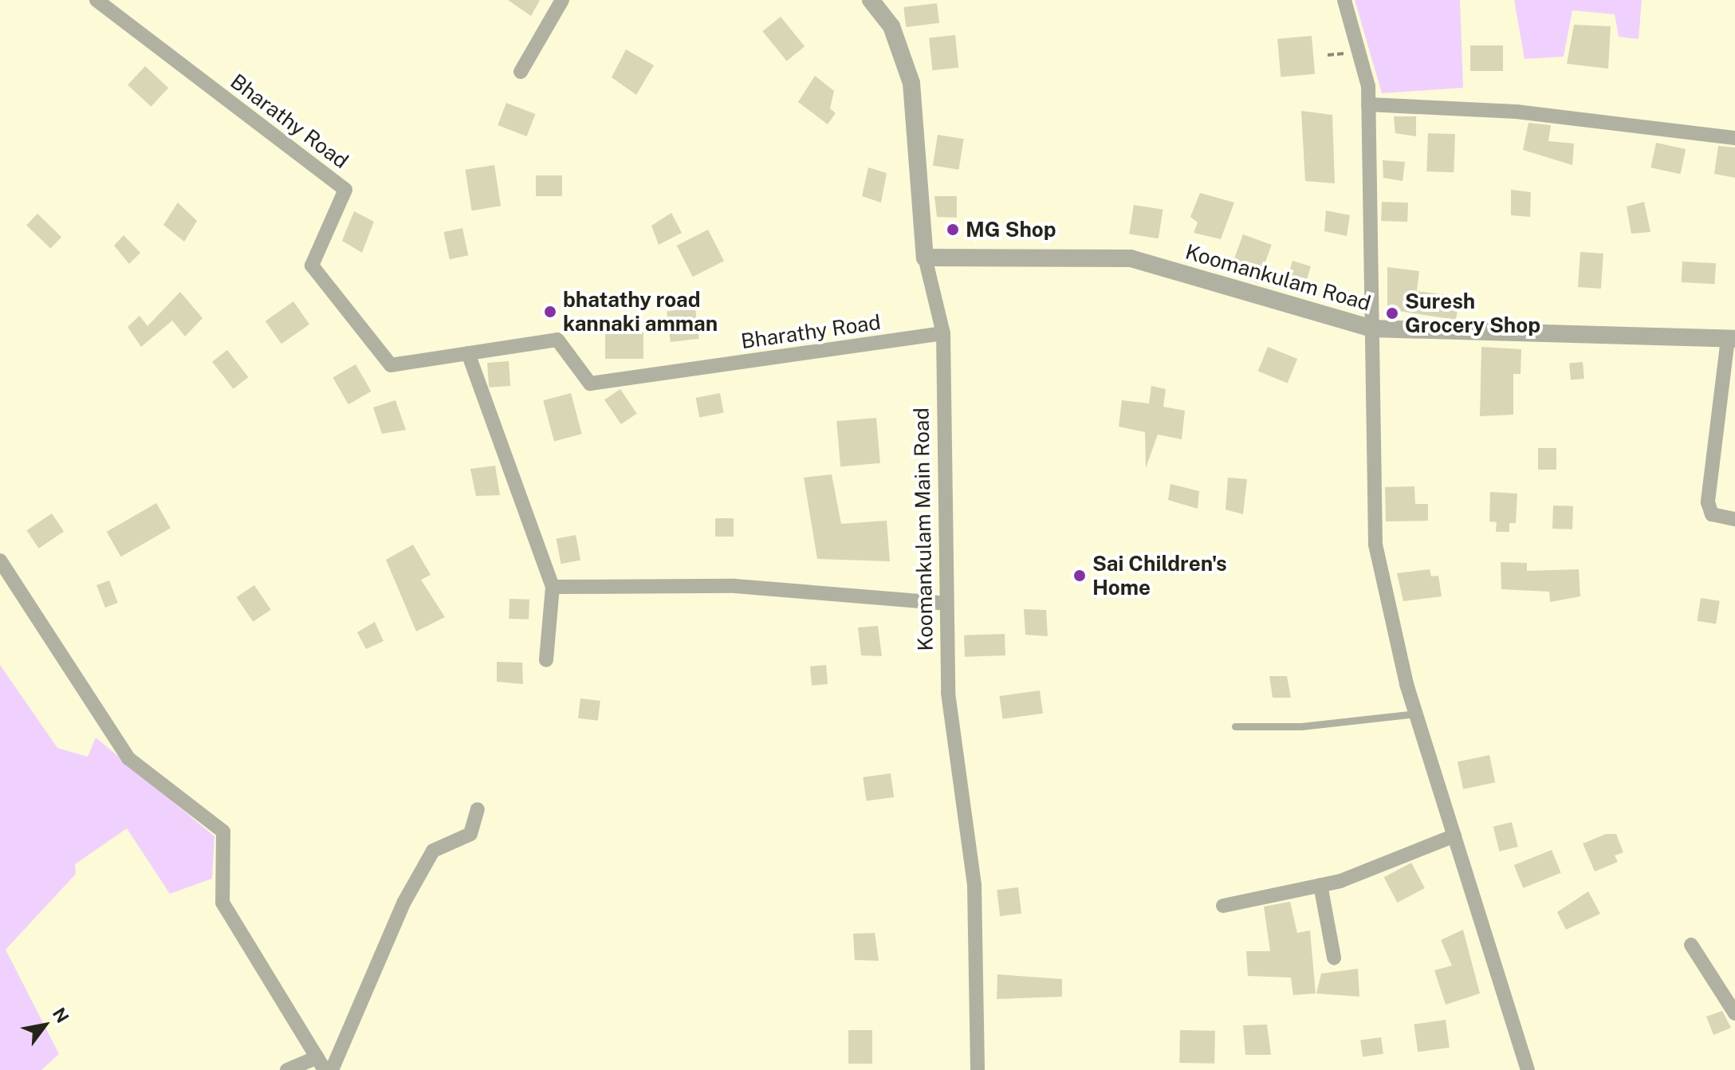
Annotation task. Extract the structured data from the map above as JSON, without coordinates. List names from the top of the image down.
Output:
{
  "streets": {
    "street": ["Bharathy Road", "Koomankulam Road", "Koomankulam Main Road"]
  },
  "crossings": [
    ["Bharathy Road", "Koomankulam Main Road"],
    ["Koomankulam Road", "Koomankulam Main Road"]
  ],
  "places": [
    "MG Shop",
    "bhatathy road kannaki amman",
    "Suresh Grocery Shop",
    "Sai Children's Home"
  ],
  "north": "top right"
}
